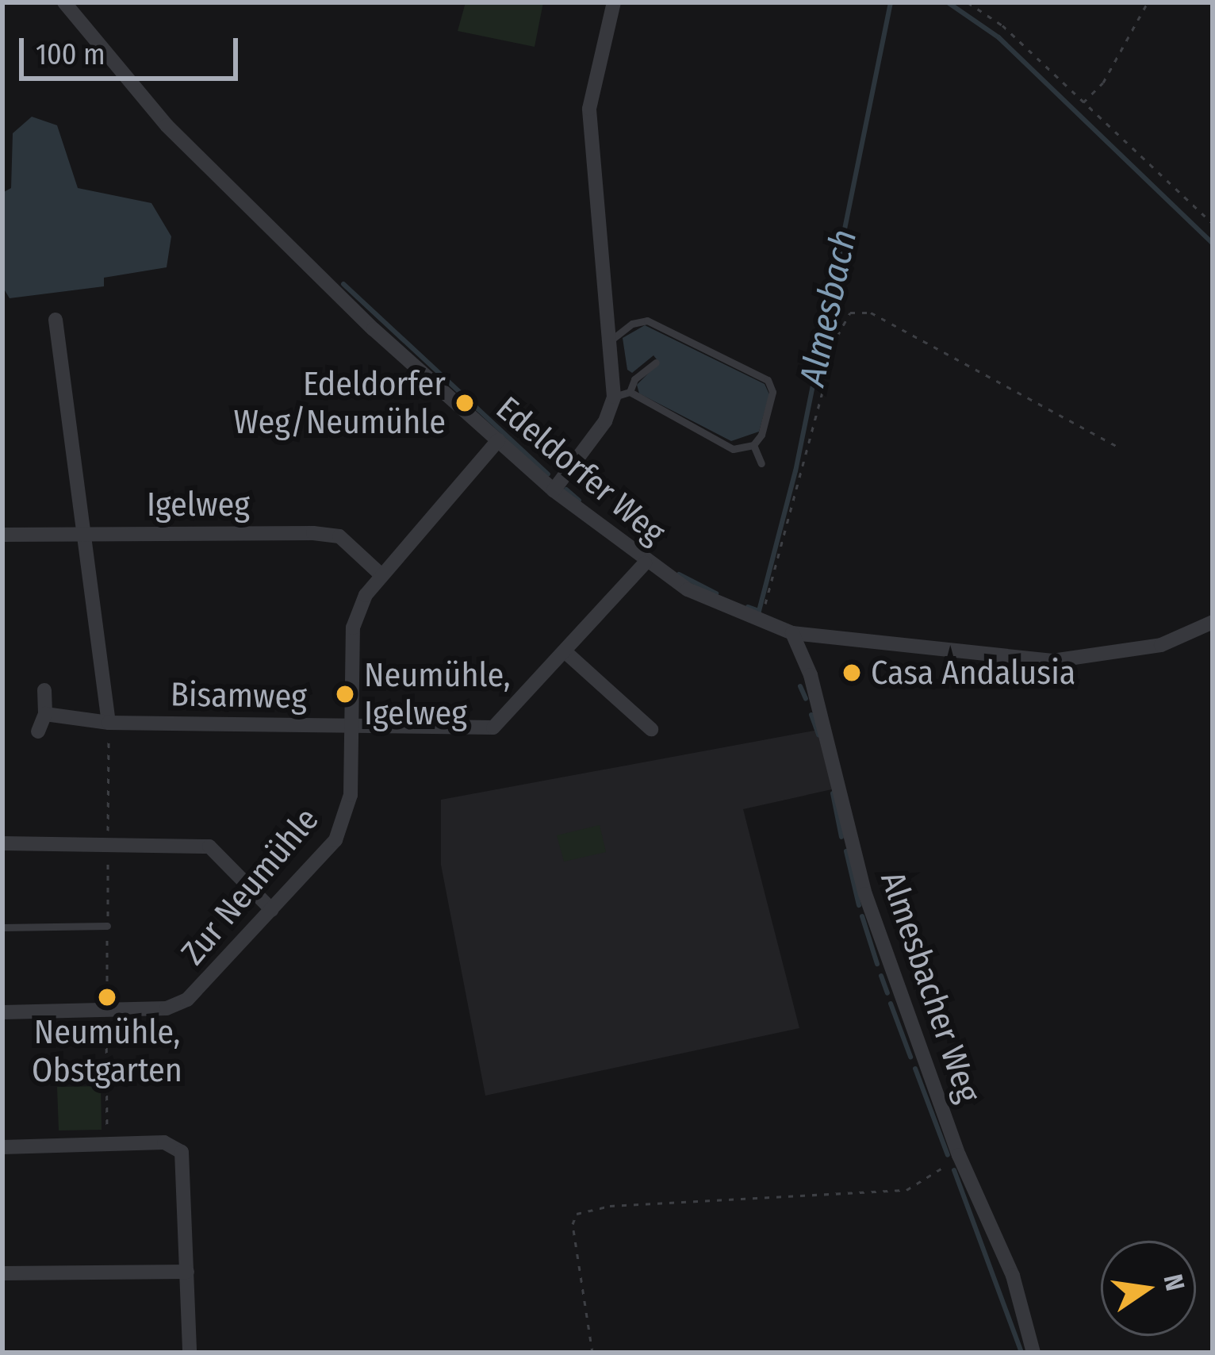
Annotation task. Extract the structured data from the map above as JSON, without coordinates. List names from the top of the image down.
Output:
{
  "streets": {
    "street": [
      "Edeldorfer Weg",
      "Igelweg",
      "Bisamweg",
      "Zur Neumühle",
      "Almesbacher Weg"
    ]
  },
  "crossings": [
    ["Edeldorfer Weg", "Bisamweg"],
    ["Edeldorfer Weg", "Zur Neumühle"],
    ["Edeldorfer Weg", "Almesbacher Weg"],
    ["Igelweg", "Zur Neumühle"],
    ["Bisamweg", "Zur Neumühle"]
  ],
  "water": ["Almesbach"],
  "places": [
    "Edeldorfer Weg/Neumühle",
    "Casa Andalusia",
    "Neumühle, Igelweg",
    "Neumühle, Obstgarten"
  ],
  "scale_bar": "100 m",
  "north": "right"
}
